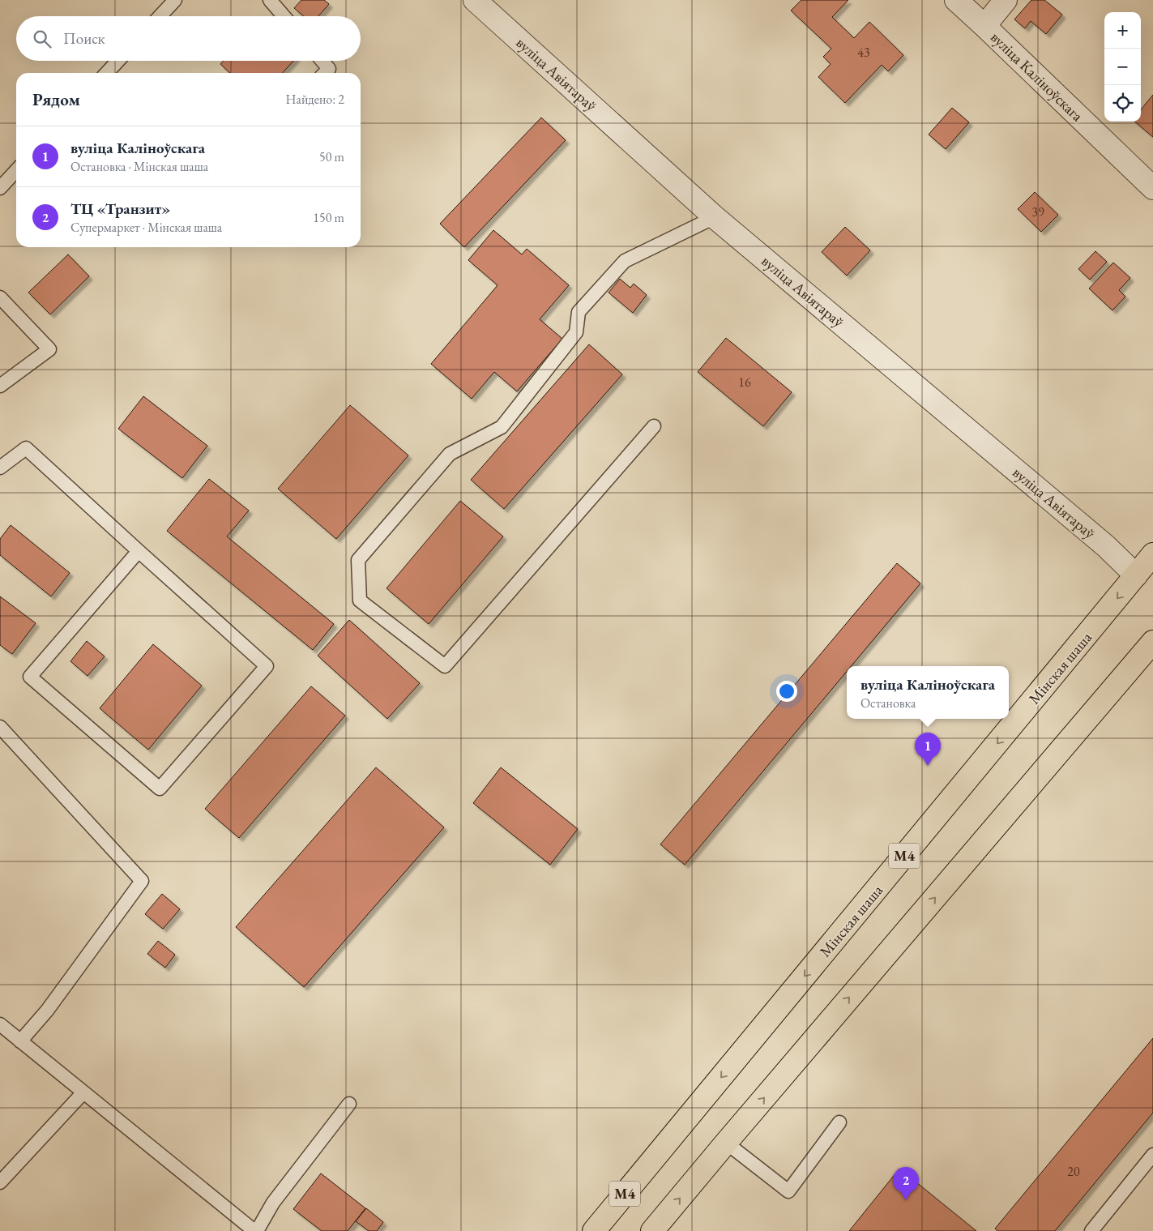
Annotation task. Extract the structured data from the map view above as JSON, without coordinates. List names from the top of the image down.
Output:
{
  "streets": {
    "main road": ["Мінская шаша", "М4"],
    "street": ["вуліца Авіятараў", "вуліца Каліноўскага"]
  },
  "crossings": [
    ["вуліца Авіятараў", "Мінская шаша"]
  ],
  "house_numbers": [
    "43",
    "39",
    "16",
    "20"
  ],
  "page": {
    "map_buttons": ["+", "−"],
    "search": "Поиск",
    "heading": ["Рядом", "Найдено: 2"],
    "list": [
      {
        "mark": "1",
        "name": "вуліца Каліноўскага",
        "note": "Остановка · Мінская шаша",
        "value": "50 m"
      },
      {
        "mark": "2",
        "name": "ТЦ «Транзит»",
        "note": "Супермаркет · Мінская шаша",
        "value": "150 m"
      }
    ],
    "popup": ["вуліца Каліноўскага", "Остановка"],
    "pins": ["1", "2"]
  }
}
